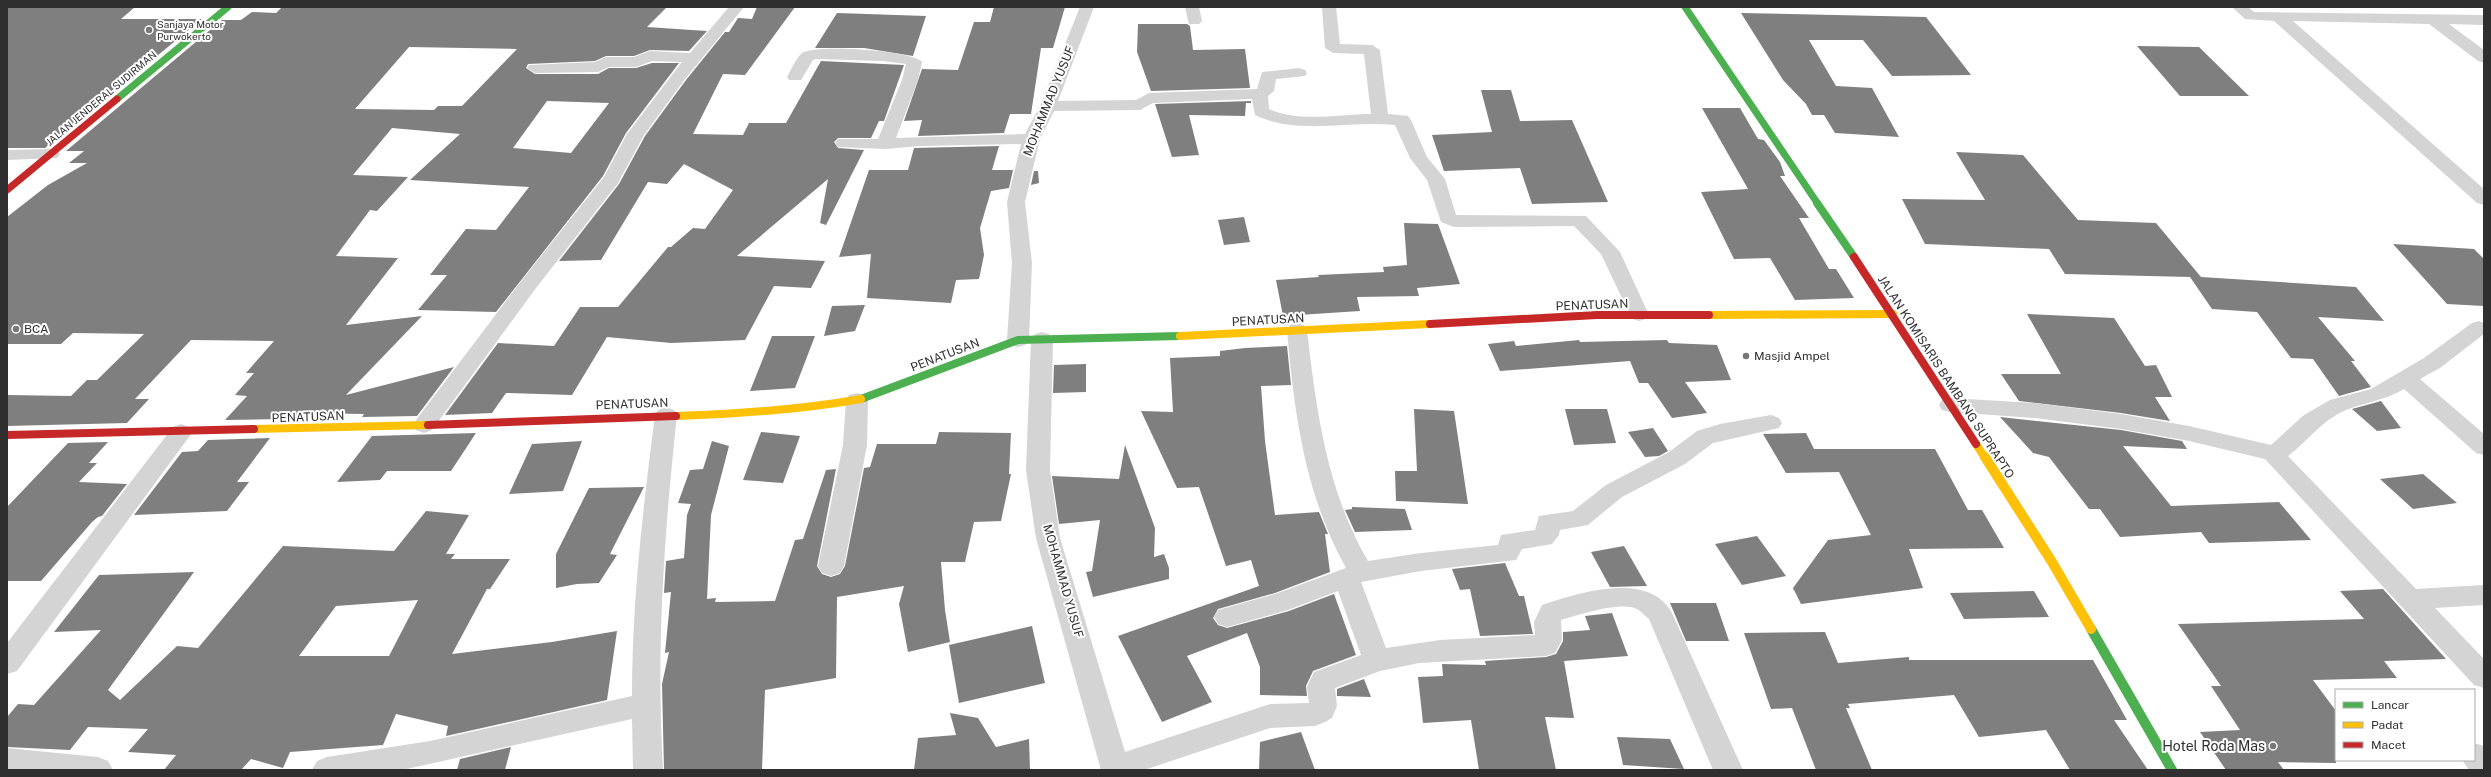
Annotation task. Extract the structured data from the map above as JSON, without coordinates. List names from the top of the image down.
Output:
{
  "streets": {
    "street": [
      "JALAN JENDERAL SUDIRMAN",
      "MOHAMMAD YUSUF",
      "PENATUSAN",
      "JALAN KOMISARIS BAMBANG SUPRAPTO"
    ]
  },
  "crossings": [
    ["MOHAMMAD YUSUF", "PENATUSAN"],
    ["PENATUSAN", "JALAN KOMISARIS BAMBANG SUPRAPTO"]
  ],
  "places": [
    "Sanjaya Motor Purwokerto",
    "BCA",
    "Masjid Ampel",
    "Hotel Roda Mas"
  ],
  "legend": ["Lancar", "Padat", "Macet"]
}
